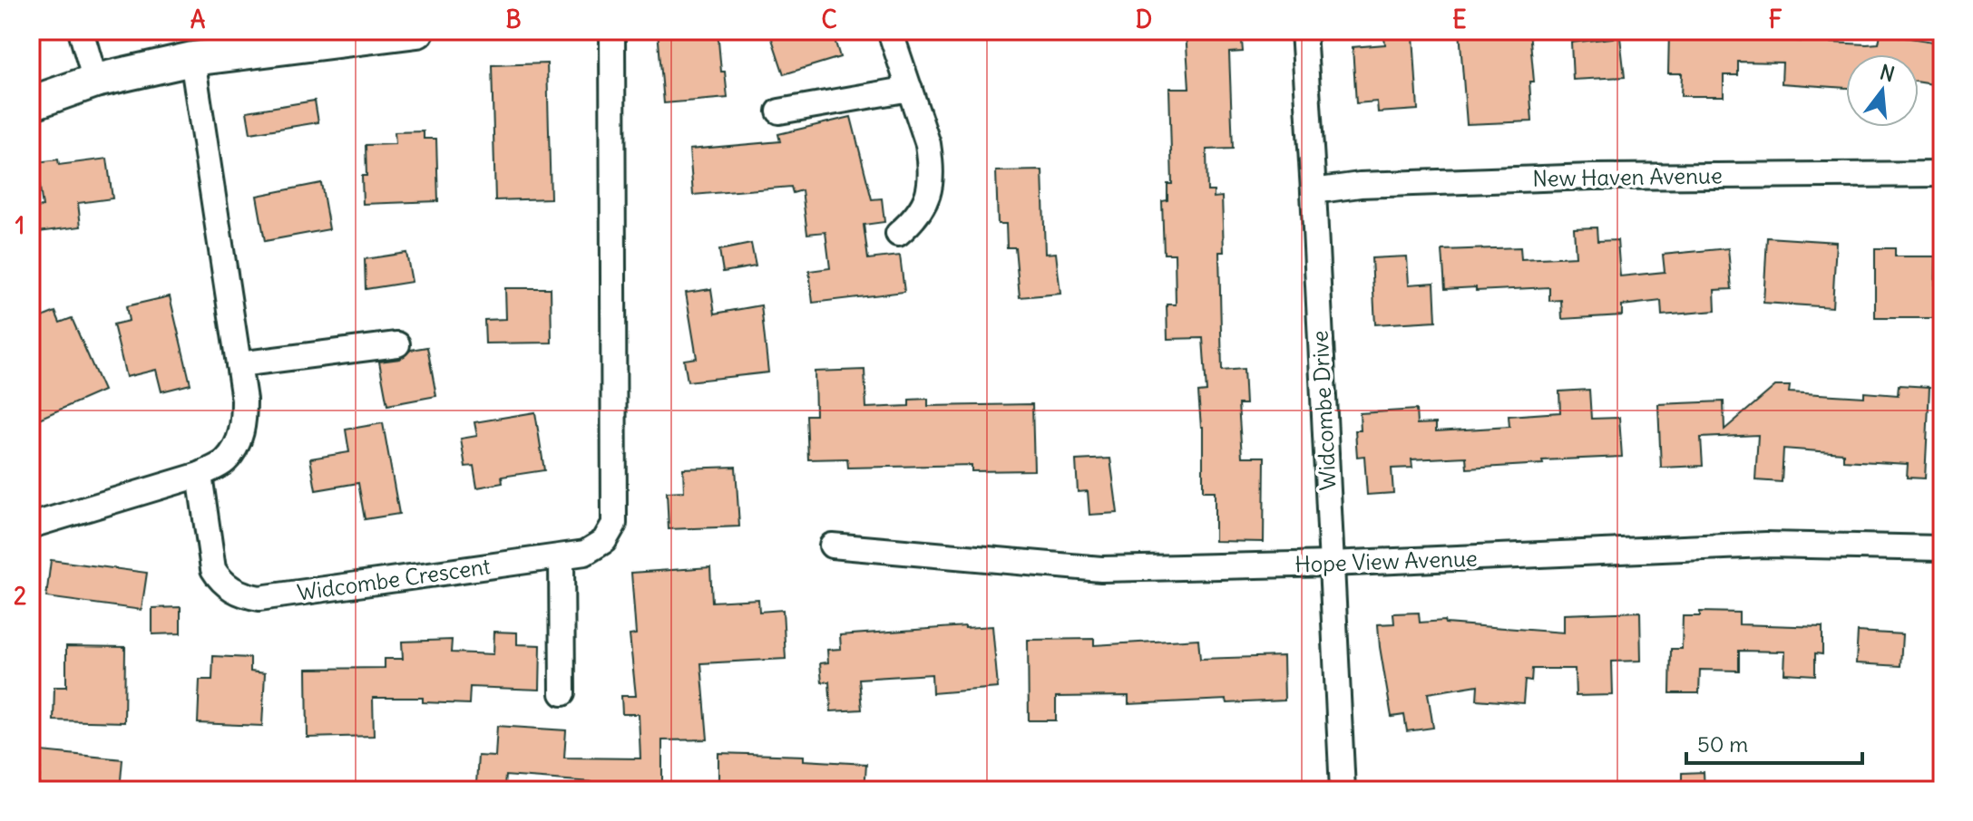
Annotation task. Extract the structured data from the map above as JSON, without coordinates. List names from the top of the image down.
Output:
{
  "streets": {
    "street": [
      "New Haven Avenue",
      "Widcombe Drive",
      "Hope View Avenue",
      "Widcombe Crescent"
    ]
  },
  "crossings": [
    ["New Haven Avenue", "Widcombe Drive"],
    ["Widcombe Drive", "Hope View Avenue"]
  ],
  "scale_bar": "50 m",
  "north": "top",
  "grid": {
    "columns": [
      "A",
      "B",
      "C",
      "D",
      "E",
      "F"
    ],
    "rows": ["1", "2"]
  }
}
